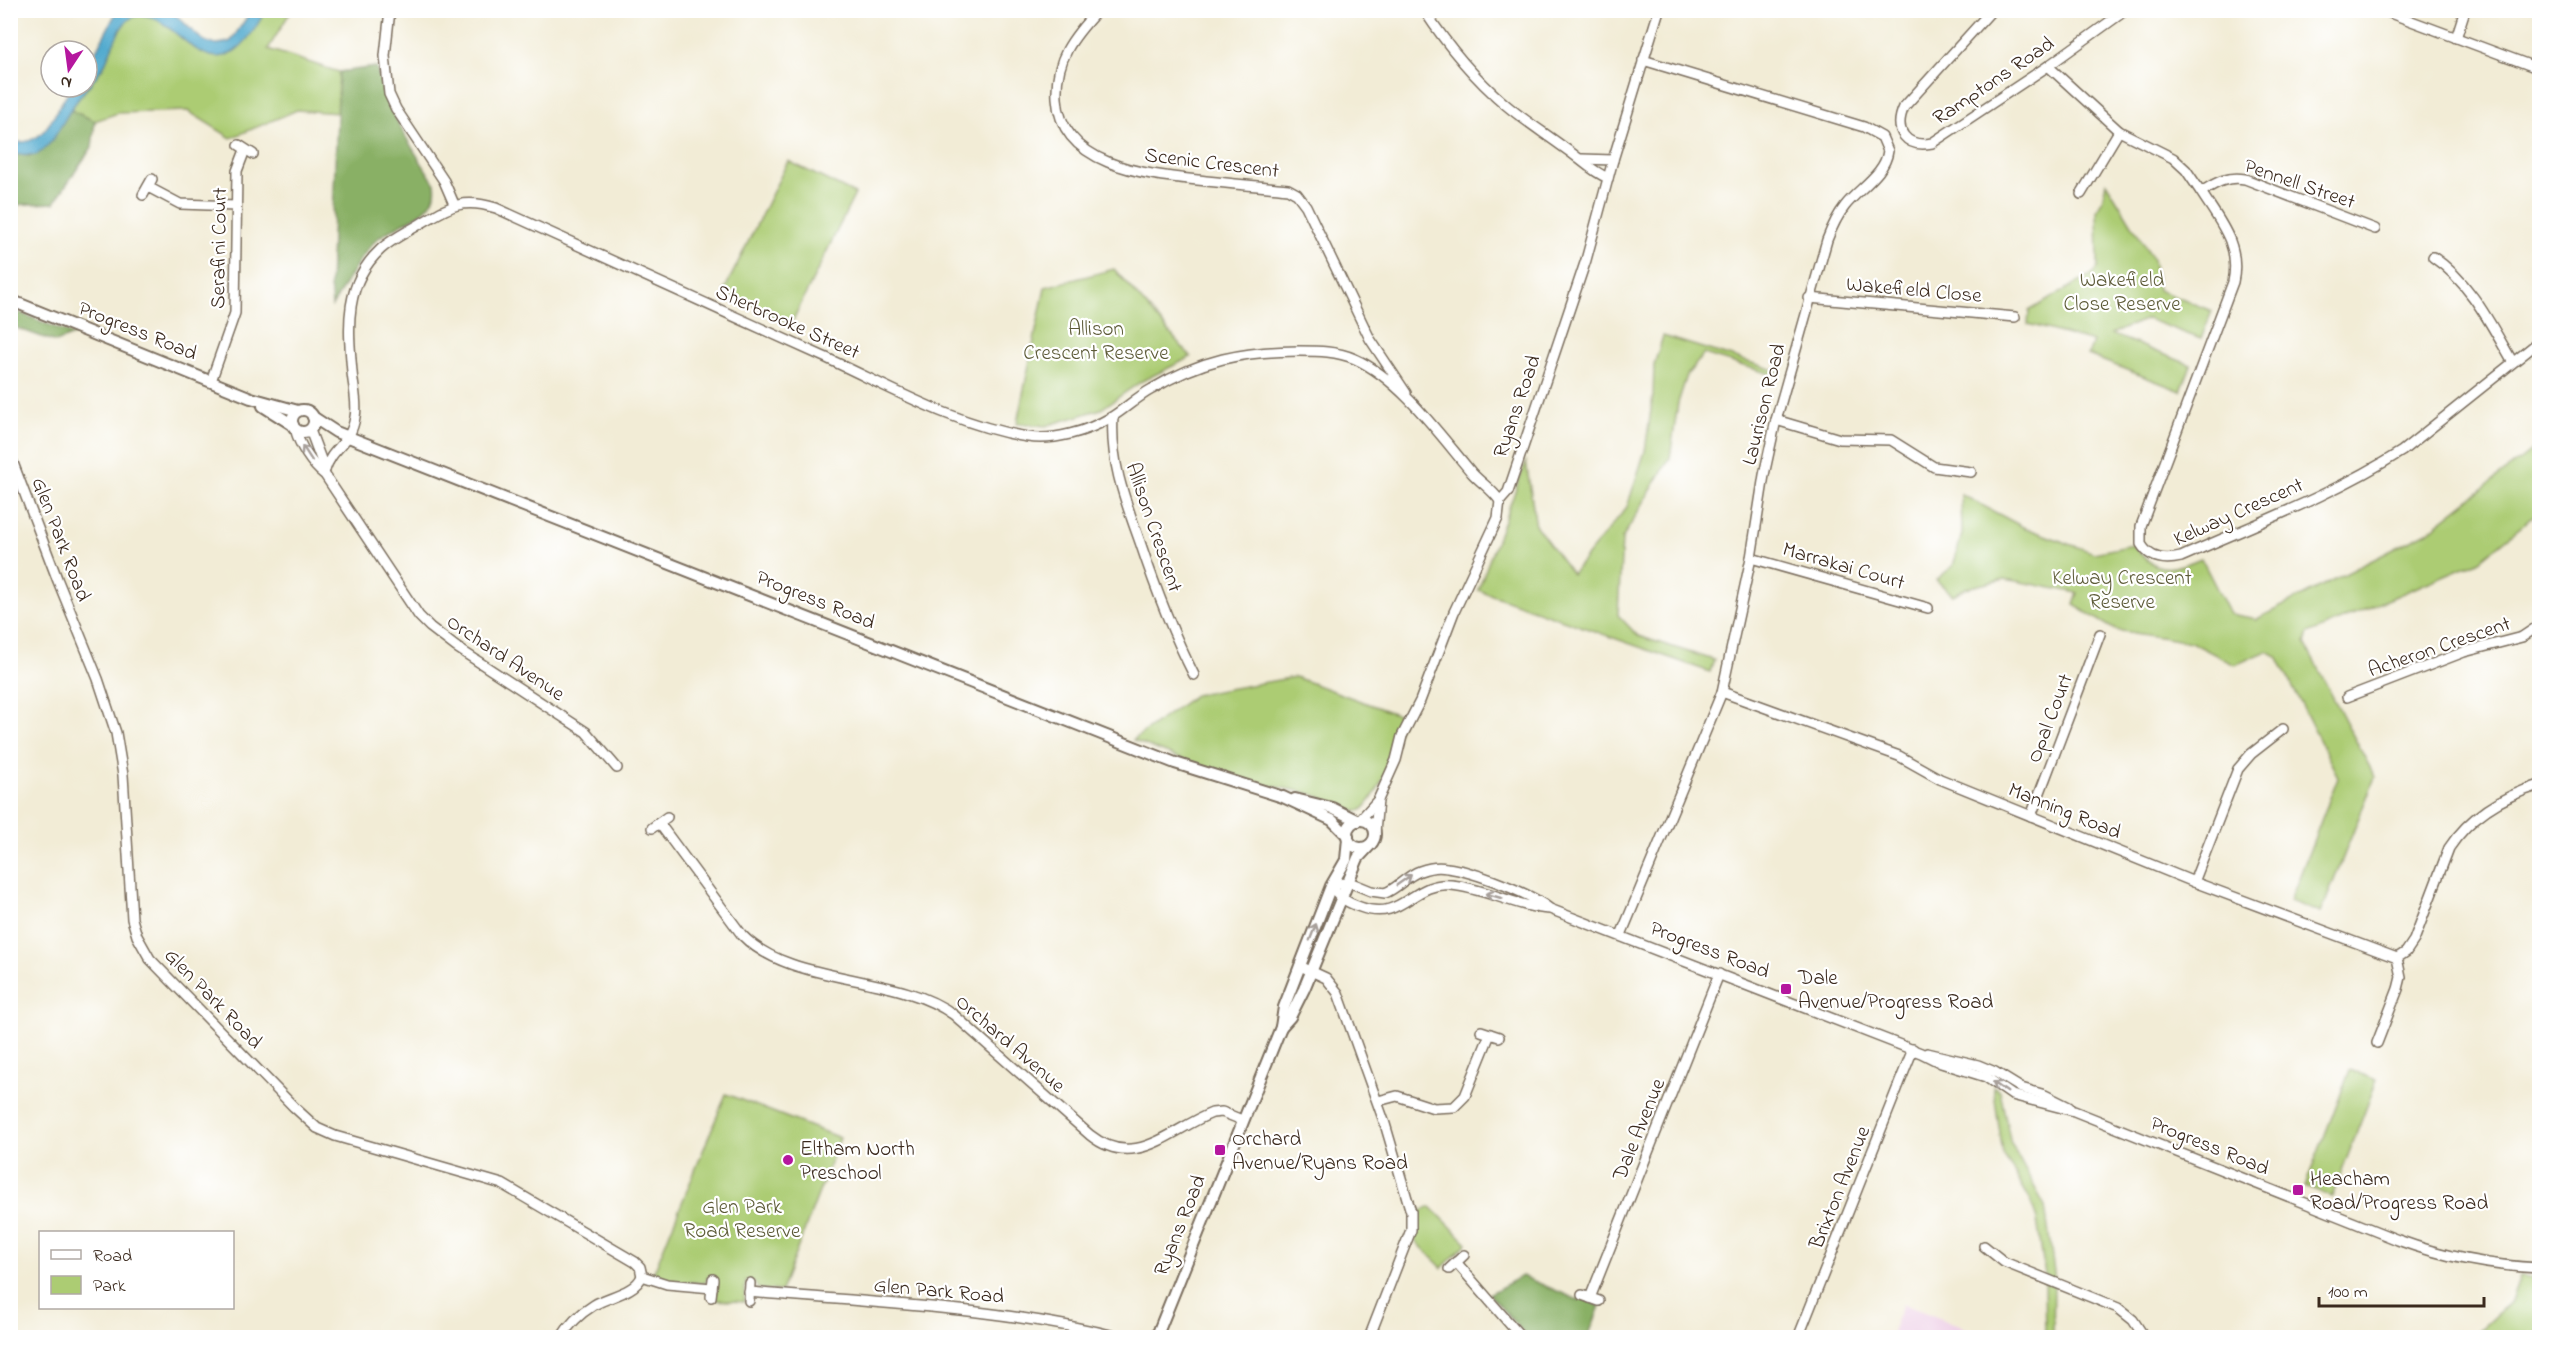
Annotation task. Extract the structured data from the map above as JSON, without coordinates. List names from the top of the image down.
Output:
{
  "streets": {
    "street": [
      "Ramptons Road",
      "Scenic Crescent",
      "Pennell Street",
      "Serafini Court",
      "Wakefield Close",
      "Sherbrooke Street",
      "Progress Road",
      "Laurison Road",
      "Ryans Road",
      "Kelway Crescent",
      "Allison Crescent",
      "Glen Park Road",
      "Marrakai Court",
      "Acheron Crescent",
      "Orchard Avenue",
      "Opal Court",
      "Manning Road",
      "Dale Avenue",
      "Brixton Avenue"
    ]
  },
  "crossings": [
    ["Pennell Street", "Kelway Crescent"],
    ["Serafini Court", "Progress Road"],
    ["Wakefield Close", "Laurison Road"],
    ["Sherbrooke Street", "Allison Crescent"],
    ["Progress Road", "Laurison Road"],
    ["Progress Road", "Ryans Road"],
    ["Progress Road", "Orchard Avenue"],
    ["Progress Road", "Dale Avenue"],
    ["Progress Road", "Brixton Avenue"],
    ["Laurison Road", "Ryans Road"],
    ["Laurison Road", "Marrakai Court"],
    ["Laurison Road", "Manning Road"],
    ["Ryans Road", "Orchard Avenue"],
    ["Opal Court", "Manning Road"]
  ],
  "parks": [
    "Wakefield Close Reserve",
    "Allison Crescent Reserve",
    "Kelway Crescent Reserve",
    "Glen Park Road Reserve"
  ],
  "places": {
    "transit": ["Dale Avenue/Progress Road", "Orchard Avenue/Ryans Road", "Heacham Road/Progress Road"],
    "other": ["Eltham North Preschool"]
  },
  "legend": ["Road", "Park"],
  "scale_bar": "100 m",
  "north": "bottom"
}
